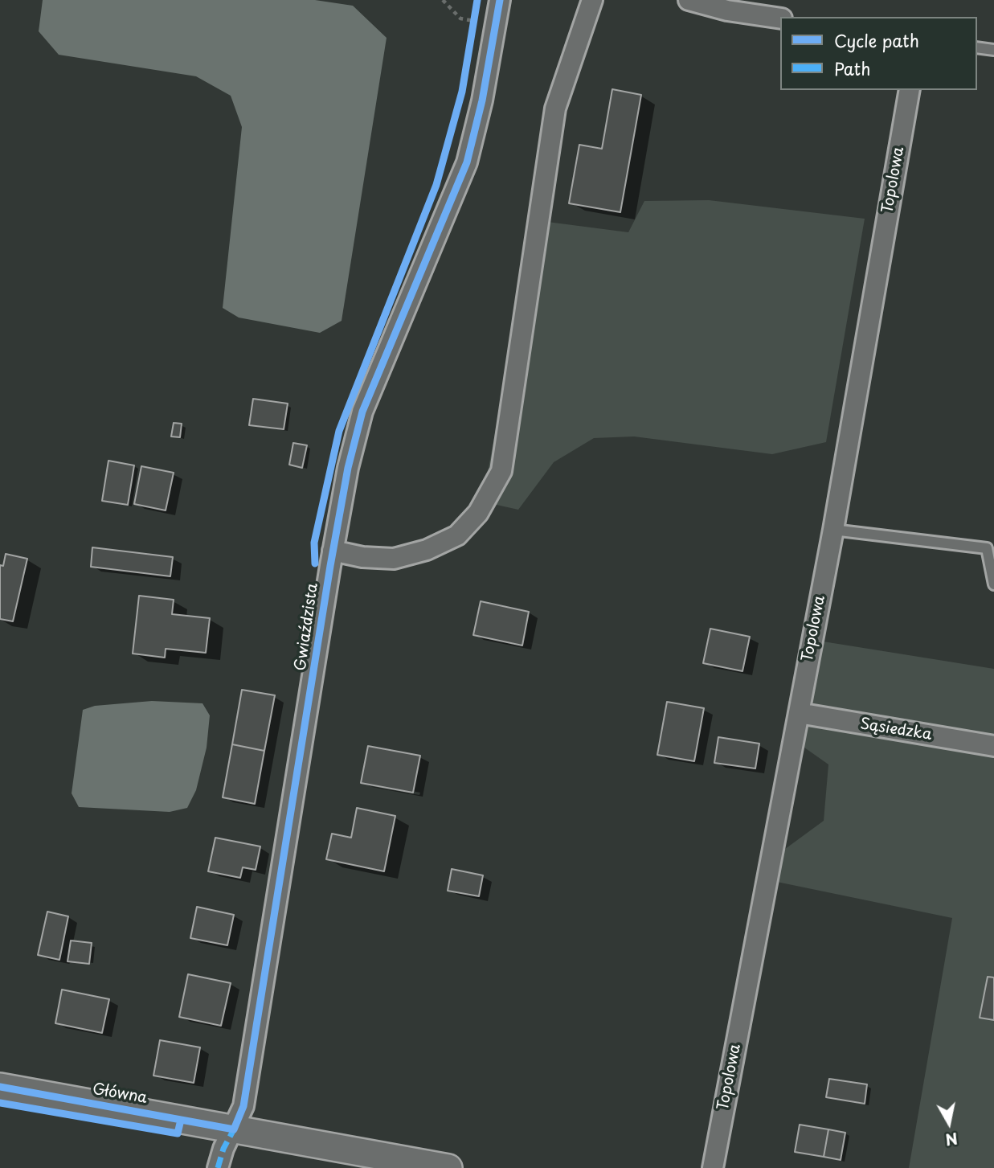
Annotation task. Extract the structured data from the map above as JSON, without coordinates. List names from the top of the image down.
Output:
{
  "streets": {
    "main road": ["Główna"],
    "street": ["Topolowa", "Gwiaździsta", "Sąsiedzka"]
  },
  "crossings": [
    ["Topolowa", "Sąsiedzka"],
    ["Gwiaździsta", "Główna"]
  ],
  "legend": ["Cycle path", "Path"],
  "north": "bottom"
}
